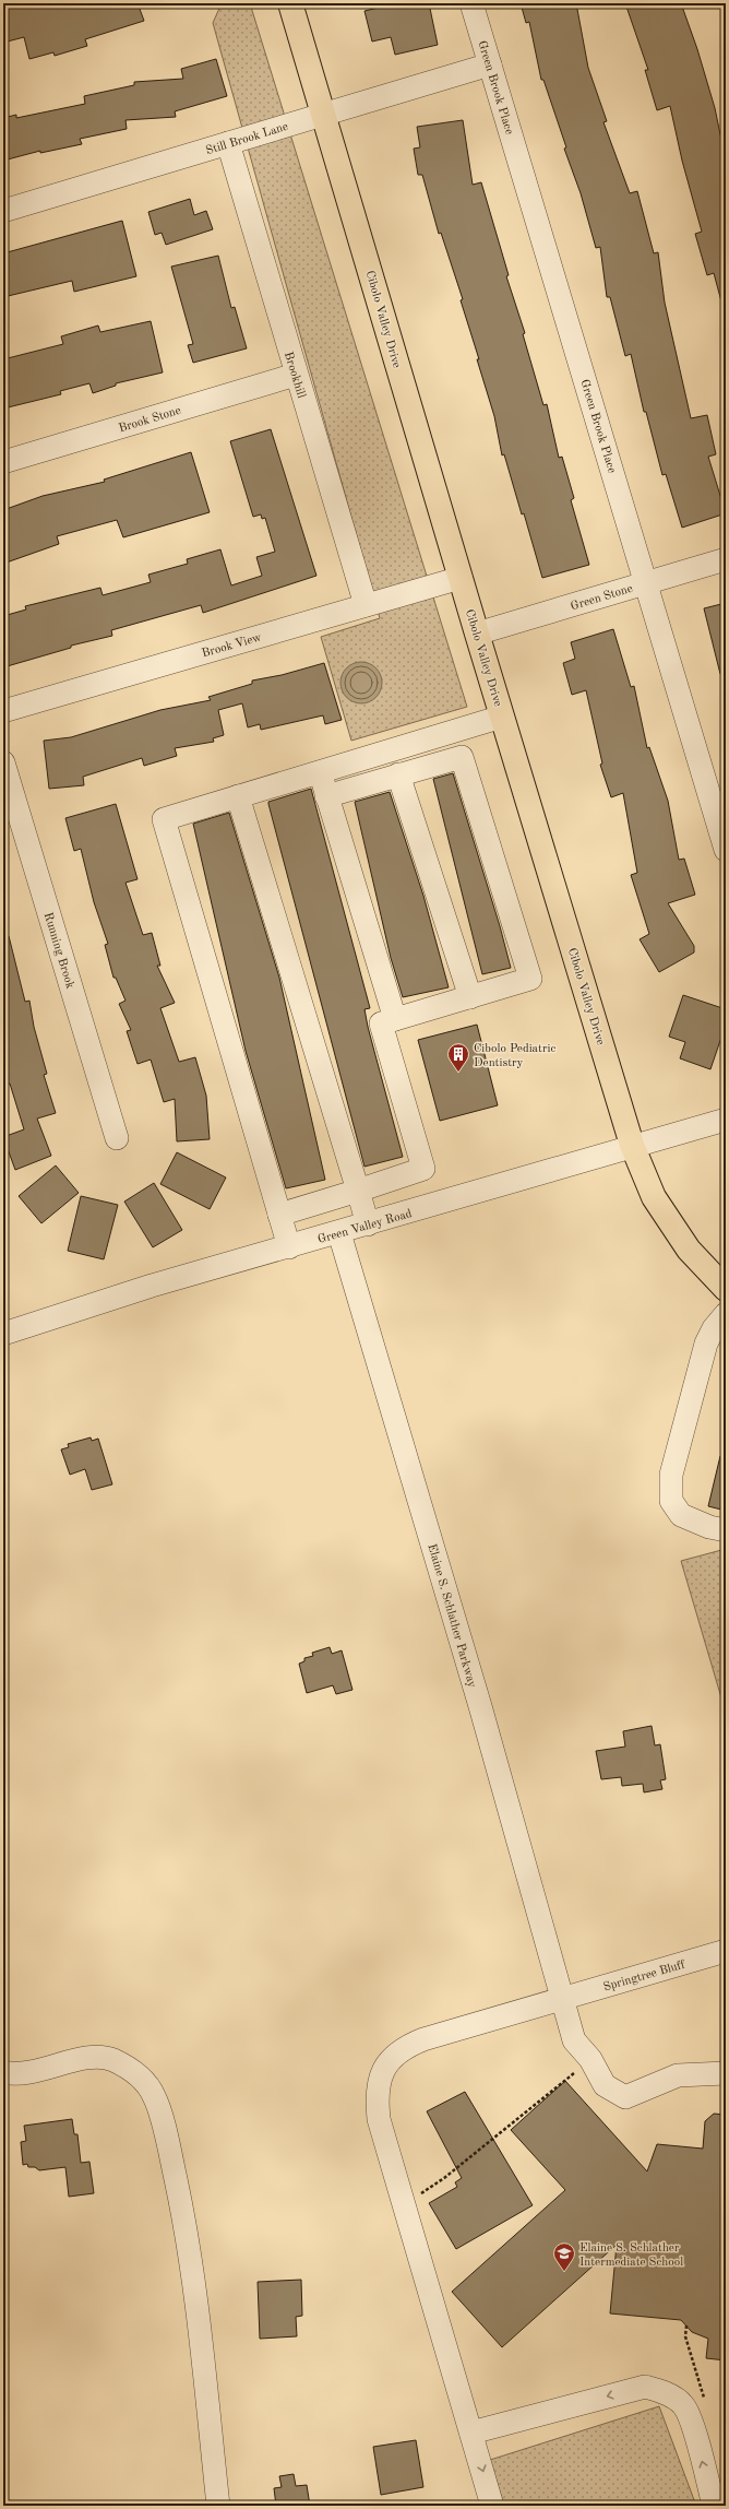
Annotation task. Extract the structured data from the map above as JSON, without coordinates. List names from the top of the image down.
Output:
{
  "streets": {
    "main road": ["Cibolo Valley Drive"],
    "street": [
      "Green Brook Place",
      "Still Brook Lane",
      "Brookhill",
      "Brook Stone",
      "Green Stone",
      "Brook View",
      "Running Brook",
      "Green Valley Road",
      "Elaine S. Schlather Parkway",
      "Springtree Bluff"
    ]
  },
  "crossings": [
    ["Green Brook Place", "Still Brook Lane"],
    ["Green Brook Place", "Green Stone"],
    ["Still Brook Lane", "Cibolo Valley Drive"],
    ["Still Brook Lane", "Brookhill"],
    ["Cibolo Valley Drive", "Green Stone"],
    ["Cibolo Valley Drive", "Brook View"],
    ["Cibolo Valley Drive", "Green Valley Road"],
    ["Brookhill", "Brook Stone"],
    ["Brookhill", "Brook View"],
    ["Green Valley Road", "Elaine S. Schlather Parkway"],
    ["Elaine S. Schlather Parkway", "Springtree Bluff"]
  ],
  "places": {
    "building": ["Cibolo Pediatric Dentistry"],
    "school or university": ["Elaine S. Schlather Intermediate School"]
  }
}
